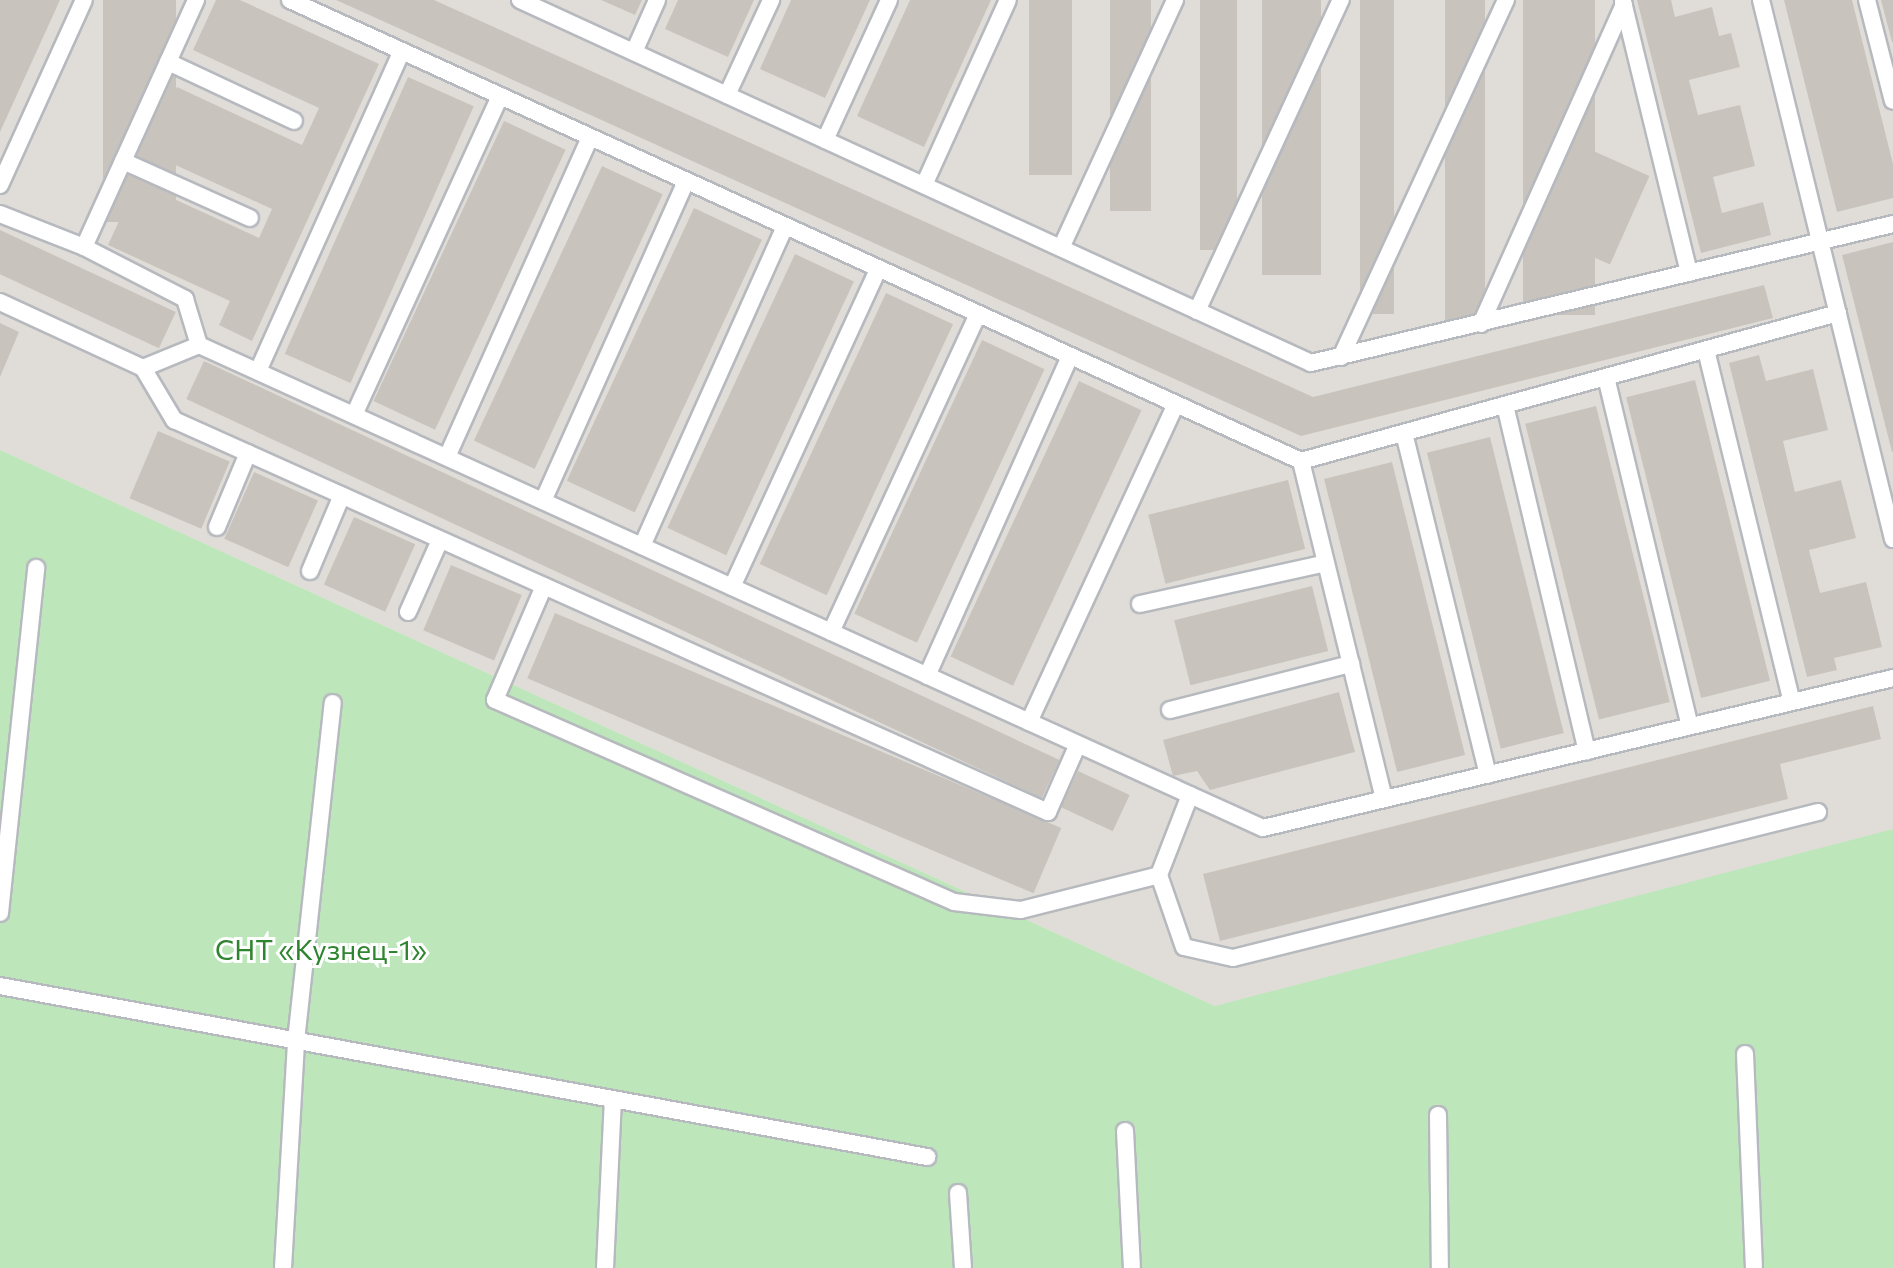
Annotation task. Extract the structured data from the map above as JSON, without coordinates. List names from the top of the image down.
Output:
{
  "parks": ["СНТ «Кузнец-1»"]
}
